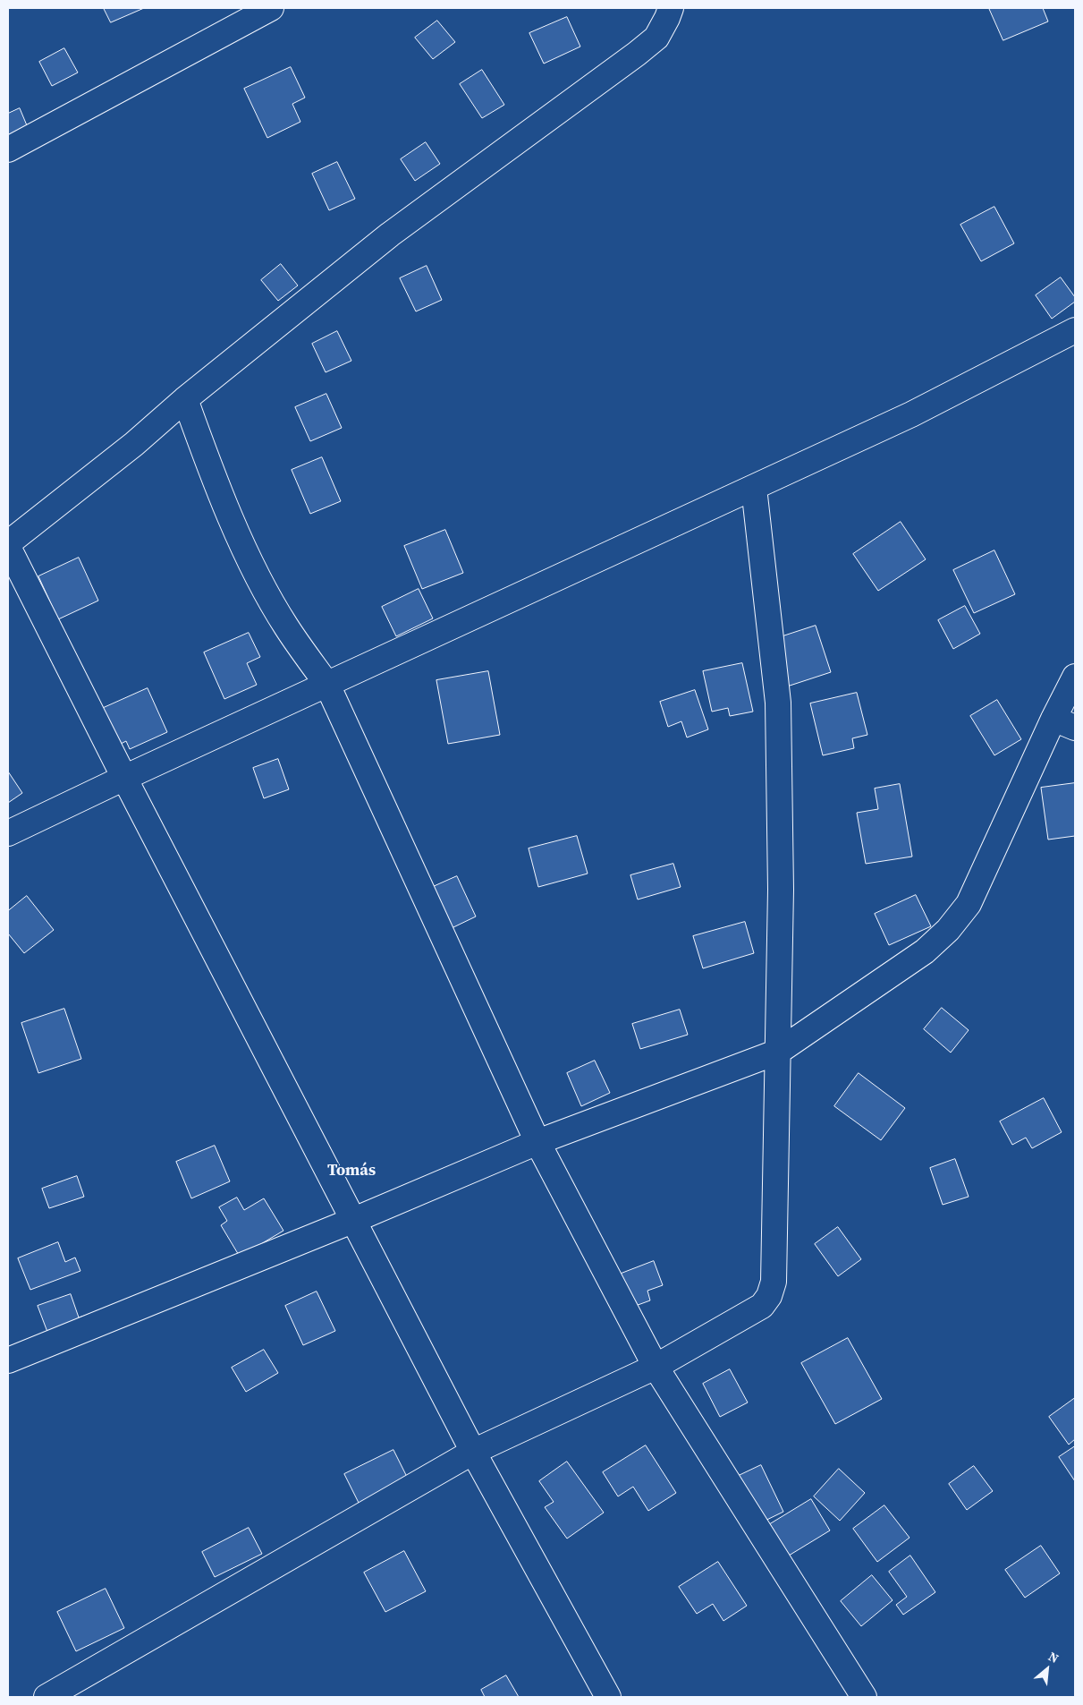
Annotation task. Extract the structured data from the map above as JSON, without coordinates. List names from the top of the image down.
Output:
{
  "districts": ["Tomás"],
  "north": "top right"
}
